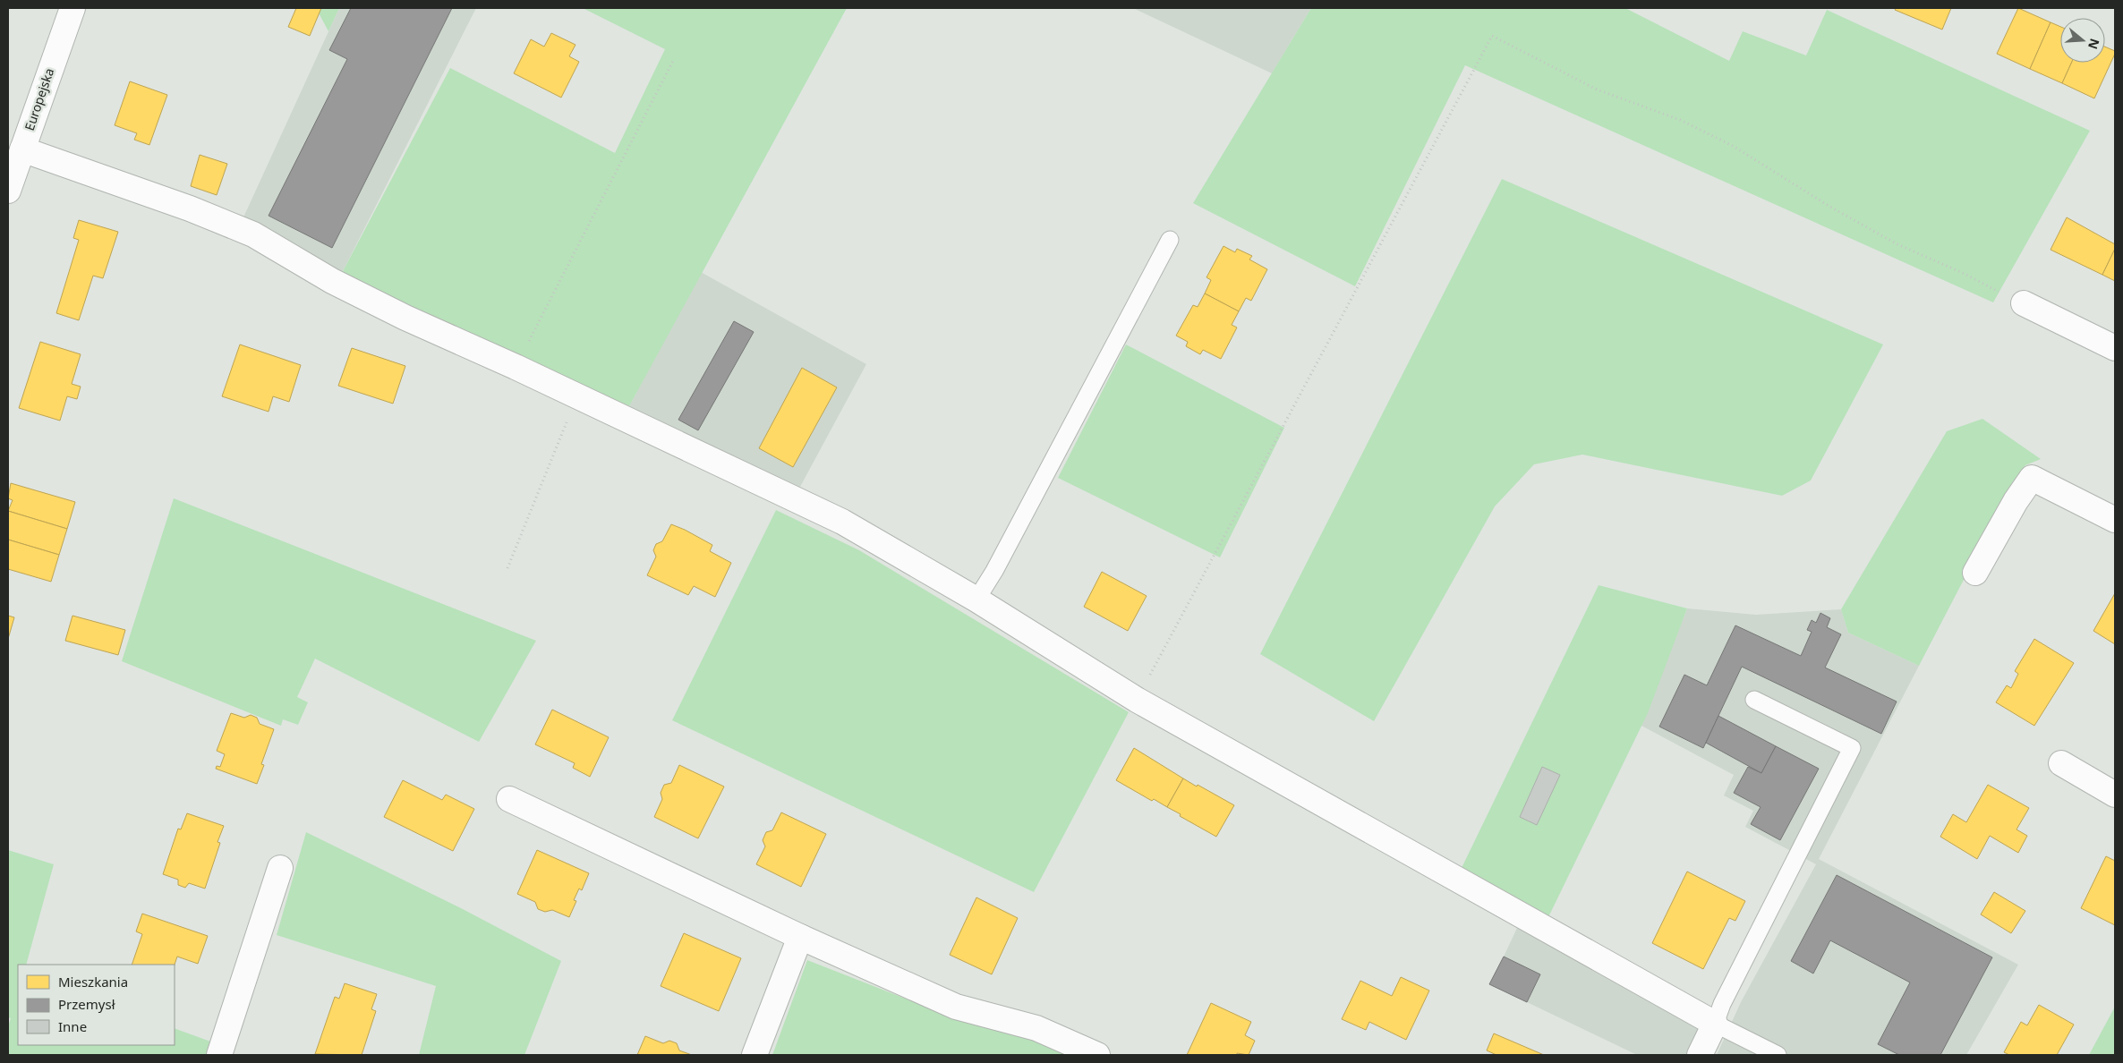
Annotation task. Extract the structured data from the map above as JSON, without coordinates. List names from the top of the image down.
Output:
{
  "streets": {
    "street": ["Europejska"]
  },
  "legend": ["Mieszkania", "Przemysł", "Inne"],
  "north": "right"
}
